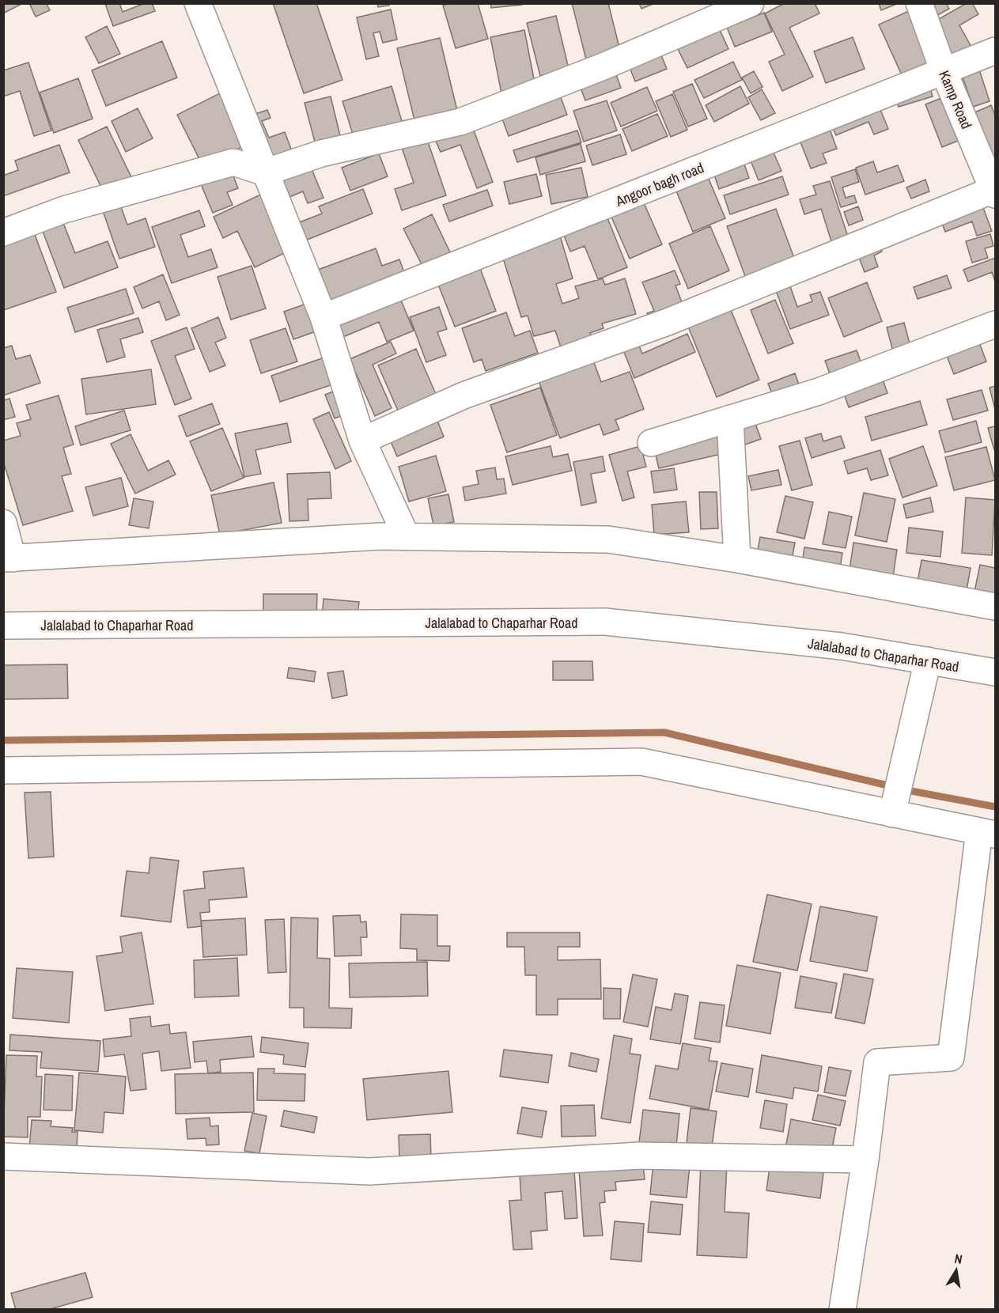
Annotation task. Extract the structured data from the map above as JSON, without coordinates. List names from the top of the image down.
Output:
{
  "streets": {
    "street": ["Kamp Road", "Angoor bagh road", "Jalalabad to Chaparhar Road"]
  },
  "crossings": [
    ["Kamp Road", "Angoor bagh road"]
  ],
  "north": "top"
}
